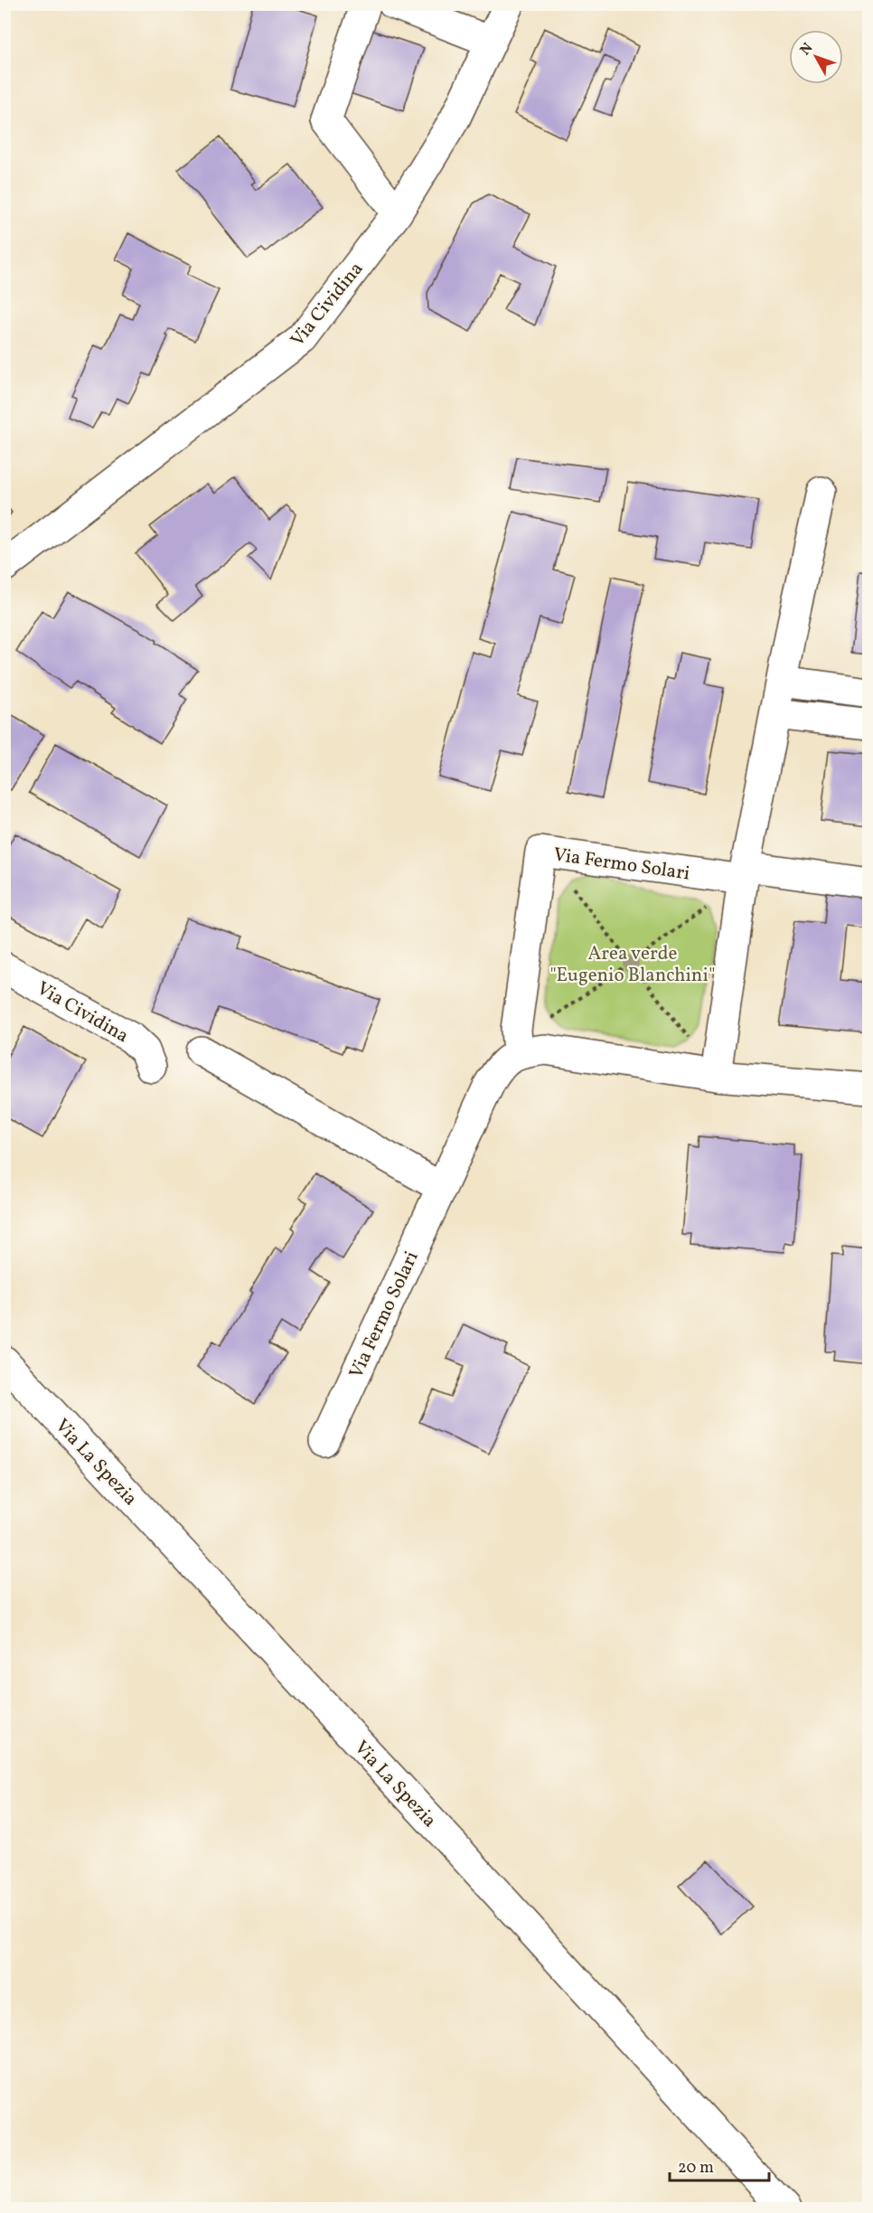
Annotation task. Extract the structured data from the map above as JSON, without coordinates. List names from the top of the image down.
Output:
{
  "streets": {
    "street": ["Via Cividina", "Via Fermo Solari", "Via La Spezia"]
  },
  "parks": ["Area verde \"Eugenio Blanchini\""],
  "scale_bar": "20 m",
  "north": "top left"
}
